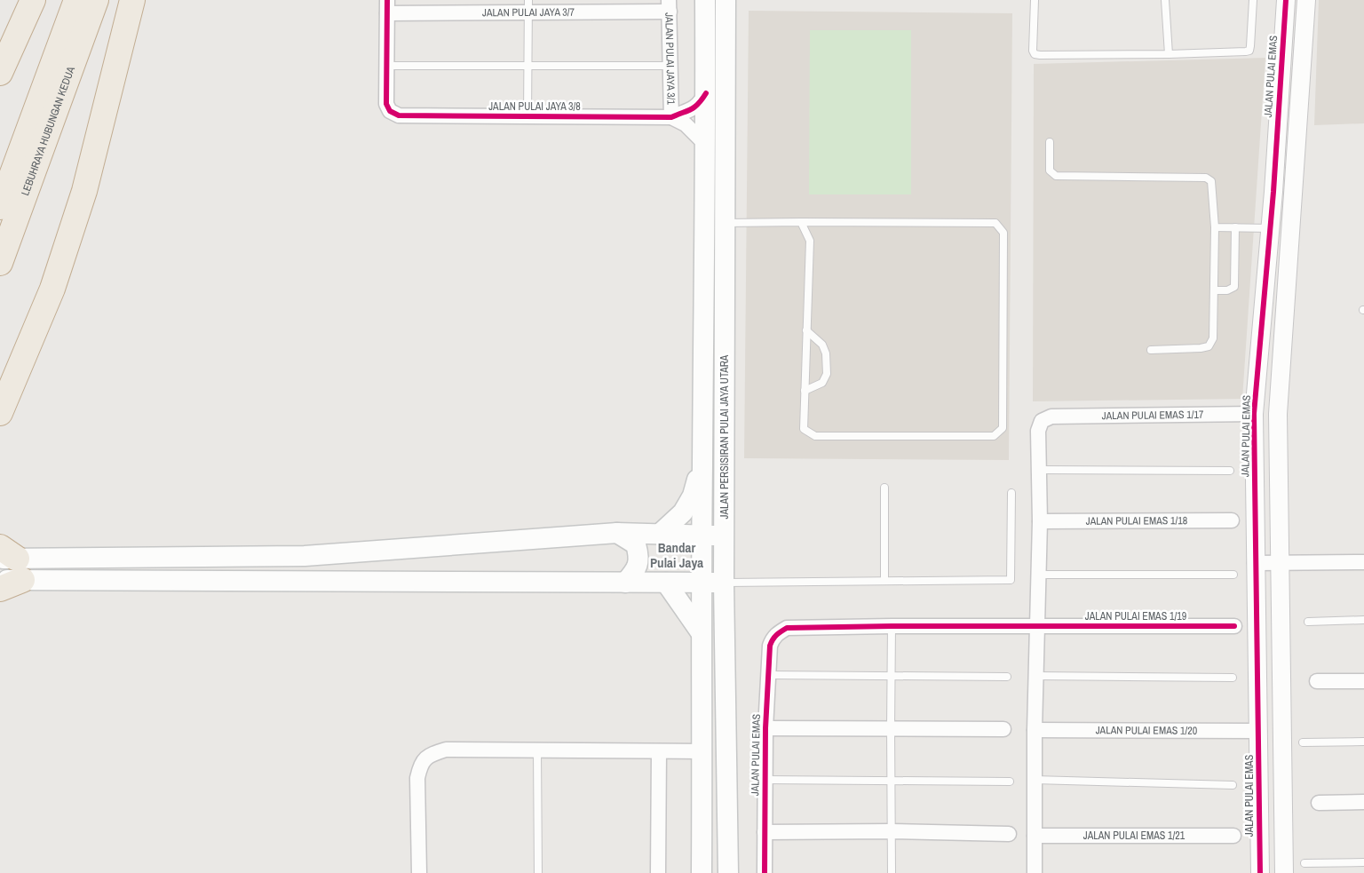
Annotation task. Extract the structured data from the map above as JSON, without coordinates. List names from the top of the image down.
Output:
{
  "streets": {
    "highway": ["LEBUHRAYA HUBUNGAN KEDUA"],
    "main road": ["JALAN PERSISIRAN PULAI JAYA UTARA"],
    "street": [
      "JALAN PULAI JAYA 3/7",
      "JALAN PULAI JAYA 3/1",
      "JALAN PULAI EMAS",
      "JALAN PULAI JAYA 3/8",
      "JALAN PULAI EMAS 1/17",
      "JALAN PULAI EMAS 1/18",
      "JALAN PULAI EMAS 1/19",
      "JALAN PULAI EMAS 1/20",
      "JALAN PULAI EMAS 1/21"
    ]
  },
  "crossings": [
    ["JALAN PULAI JAYA 3/7", "JALAN PULAI JAYA 3/1"],
    ["JALAN PULAI JAYA 3/1", "JALAN PULAI JAYA 3/8"],
    ["JALAN PULAI EMAS", "JALAN PULAI EMAS 1/17"],
    ["JALAN PULAI EMAS", "JALAN PULAI EMAS 1/19"],
    ["JALAN PULAI EMAS", "JALAN PULAI EMAS 1/20"]
  ],
  "districts": ["Bandar Pulai Jaya"]
}
